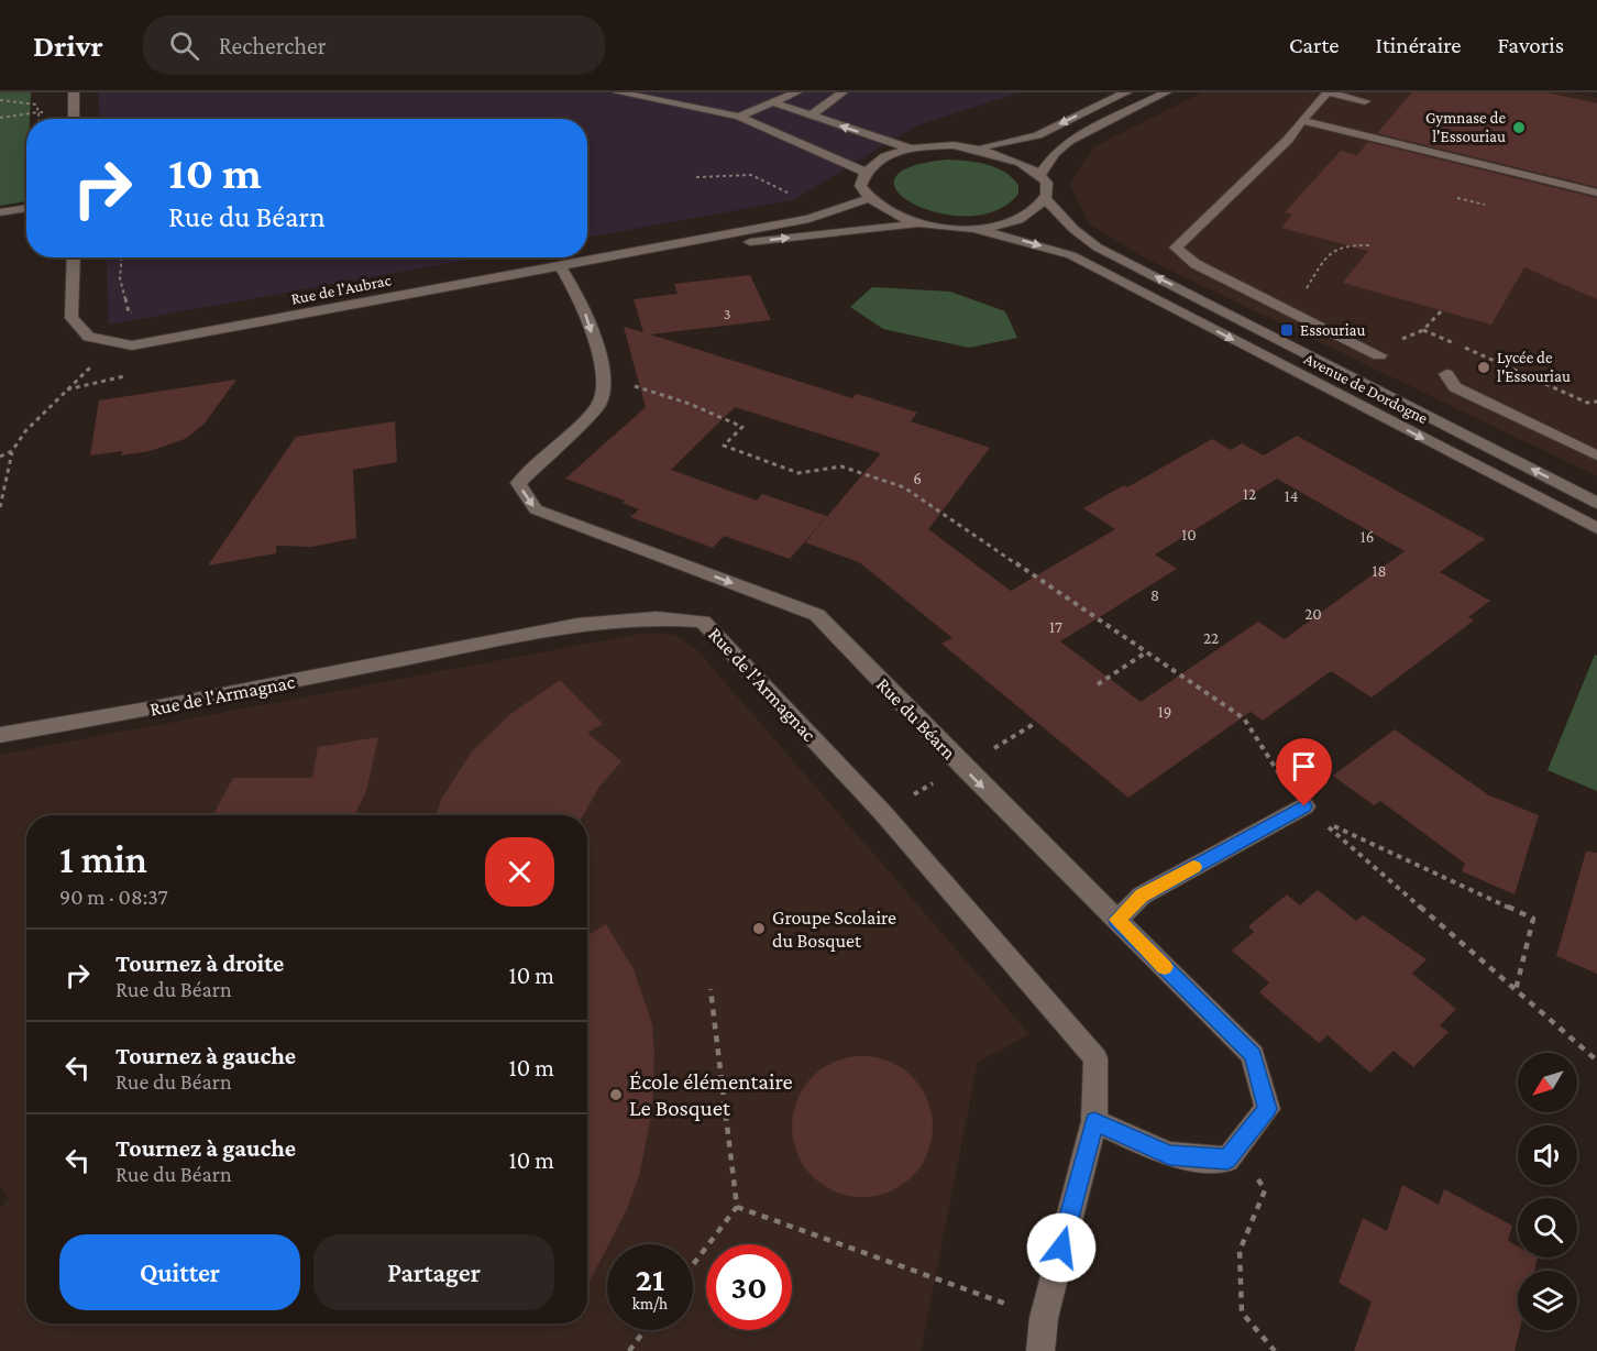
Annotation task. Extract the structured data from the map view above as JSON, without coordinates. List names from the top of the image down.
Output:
{
  "streets": {
    "street": [
      "Rue de l'Aubrac",
      "Avenue de Dordogne",
      "Rue de l'Armagnac",
      "Rue du Béarn"
    ]
  },
  "crossings": [
    ["Rue de l'Armagnac", "Rue du Béarn"]
  ],
  "one_way": ["Rue du Béarn"],
  "places": {
    "other": [
      "Gymnase de l'Essouriau",
      "Lycée de l'Essouriau",
      "Groupe Scolaire du Bosquet",
      "École élémentaire Le Bosquet"
    ],
    "transit": ["Essouriau"]
  },
  "house_numbers": [
    "3",
    "6",
    "12",
    "14",
    "10",
    "16",
    "18",
    "8",
    "20",
    "17",
    "22",
    "19"
  ],
  "north": "bottom left",
  "page": {
    "header": "Drivr",
    "search": "Rechercher",
    "nav": ["Carte", "Itinéraire", "Favoris"],
    "turn": ["10 m", "Rue du Béarn"],
    "heading": ["1 min", "90 m · 08:37"],
    "list": [
      {
        "name": "Tournez à droite",
        "note": "Rue du Béarn",
        "value": "10 m"
      },
      {
        "name": "Tournez à gauche",
        "note": "Rue du Béarn",
        "value": "10 m"
      },
      {
        "name": "Tournez à gauche",
        "note": "Rue du Béarn",
        "value": "10 m"
      }
    ],
    "buttons": ["Quitter", "Partager"],
    "speed": "21 km/h",
    "limit": "30"
  }
}
